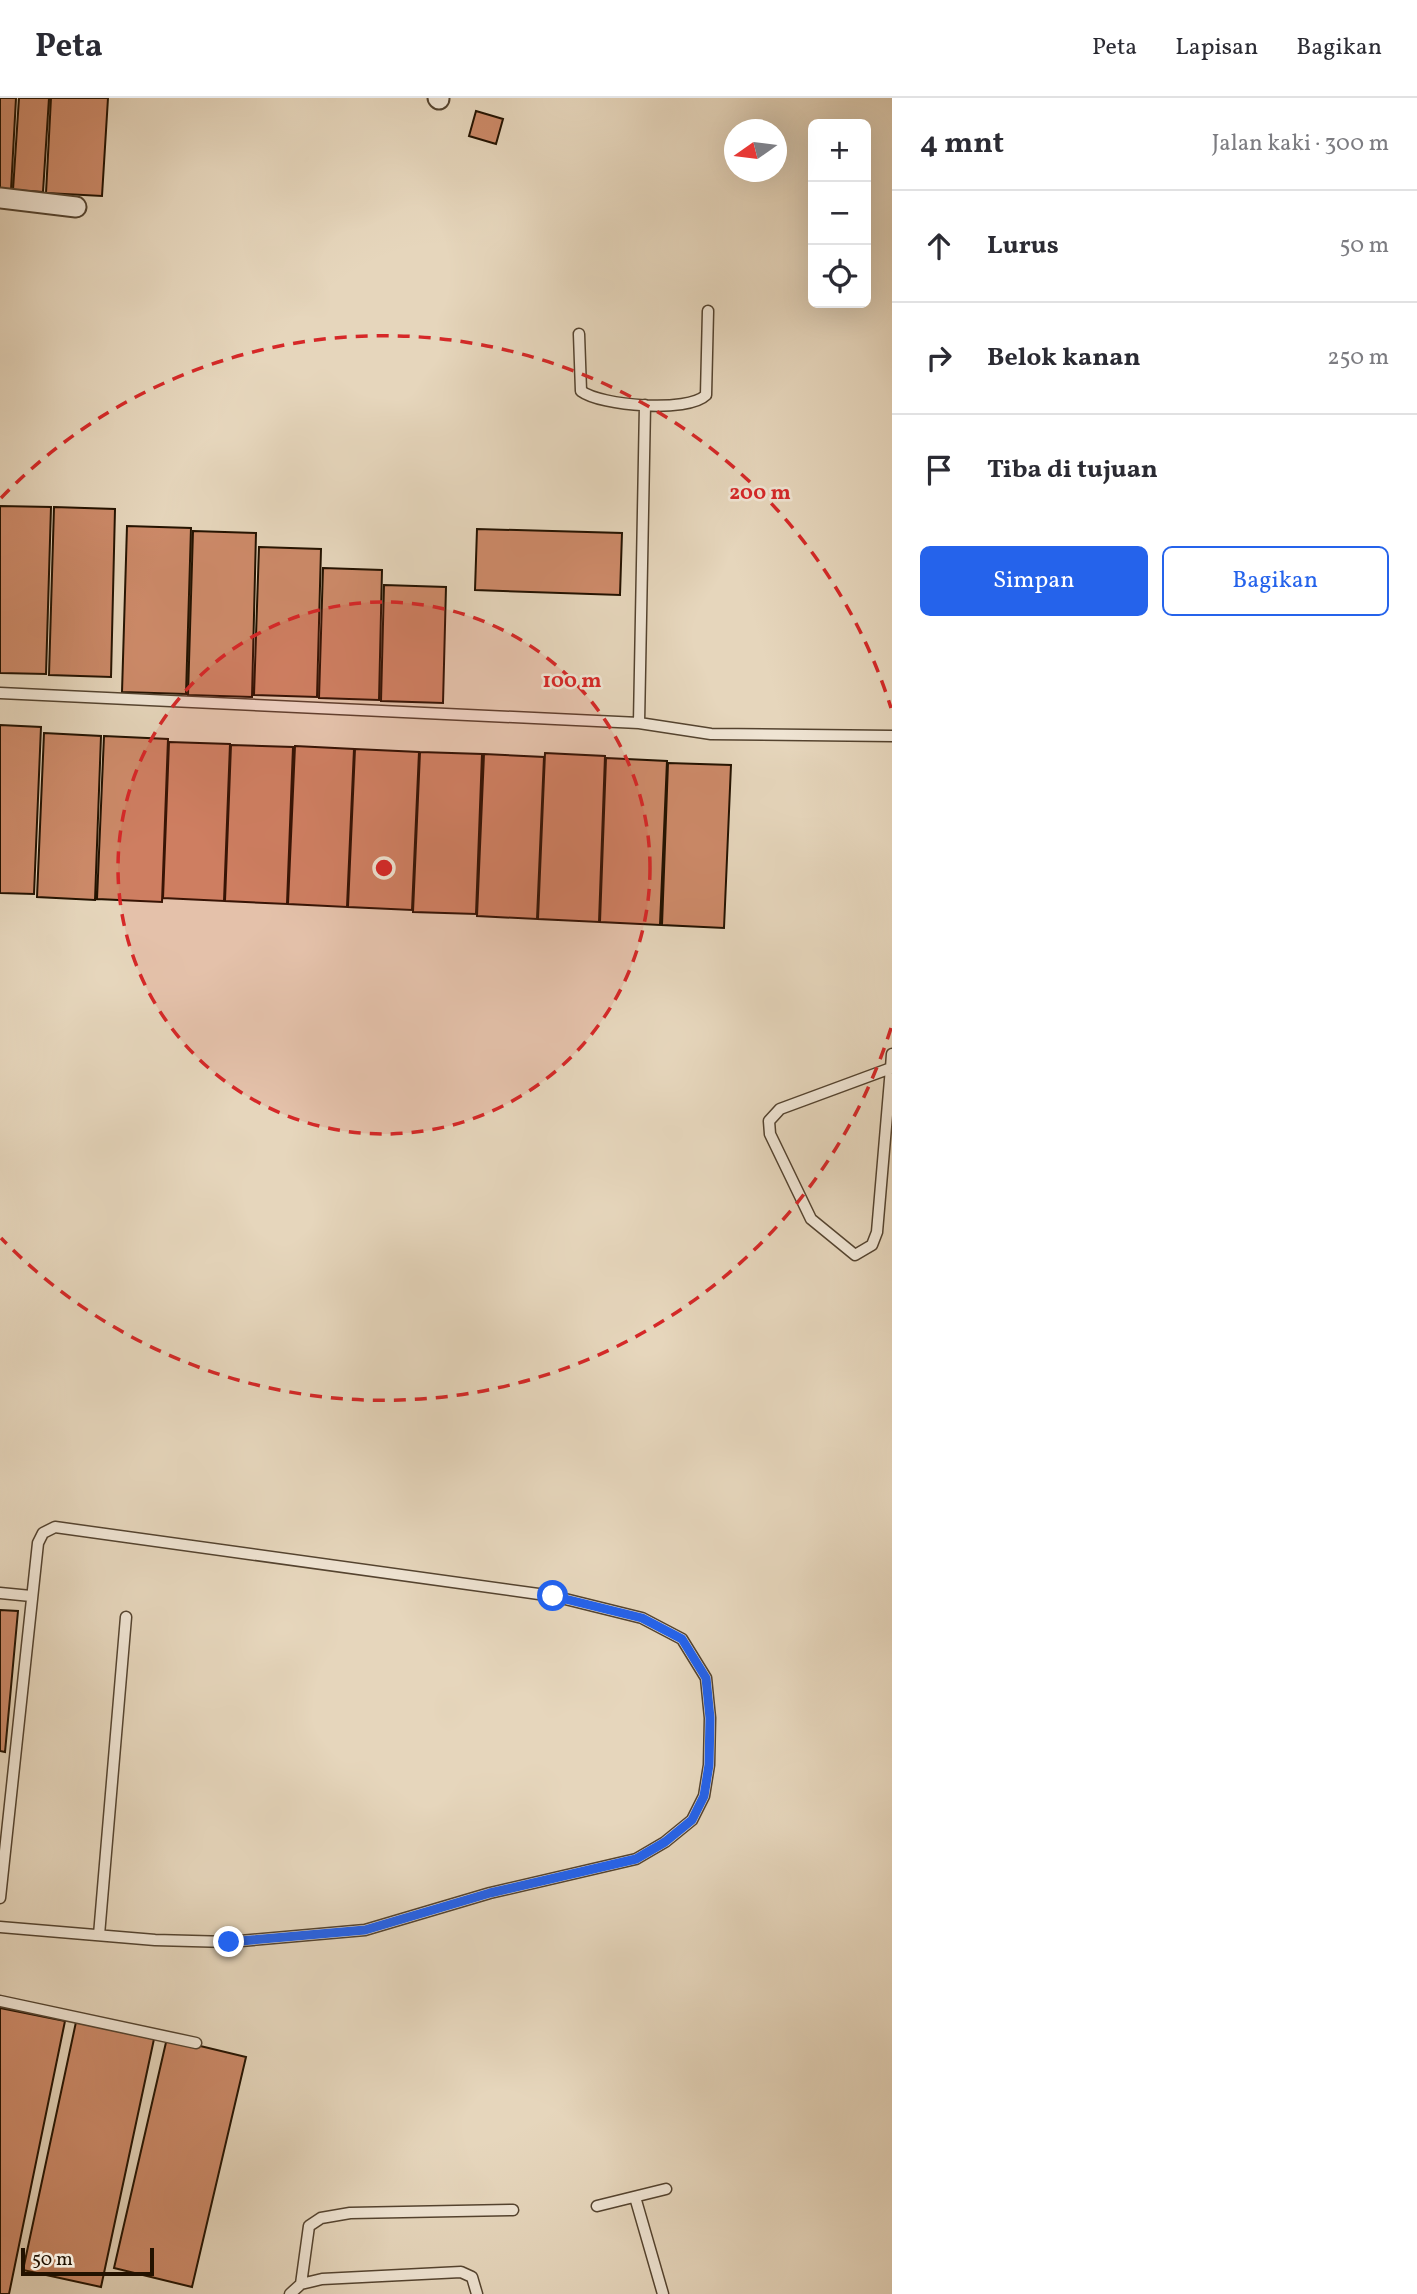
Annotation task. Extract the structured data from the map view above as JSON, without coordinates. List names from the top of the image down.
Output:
{
  "scale_bar": "50 m",
  "north": "left",
  "page": {
    "header": "Peta",
    "nav": ["Peta", "Lapisan", "Bagikan"],
    "heading": ["4 mnt", "Jalan kaki · 300 m"],
    "map_buttons": ["+", "−"],
    "list": [
      ["Lurus", "50 m"],
      ["Belok kanan", "250 m"],
      "Tiba di tujuan"
    ],
    "buttons": ["Simpan", "Bagikan"],
    "scale": "50 m"
  },
  "rings": ["200 m", "100 m"]
}
